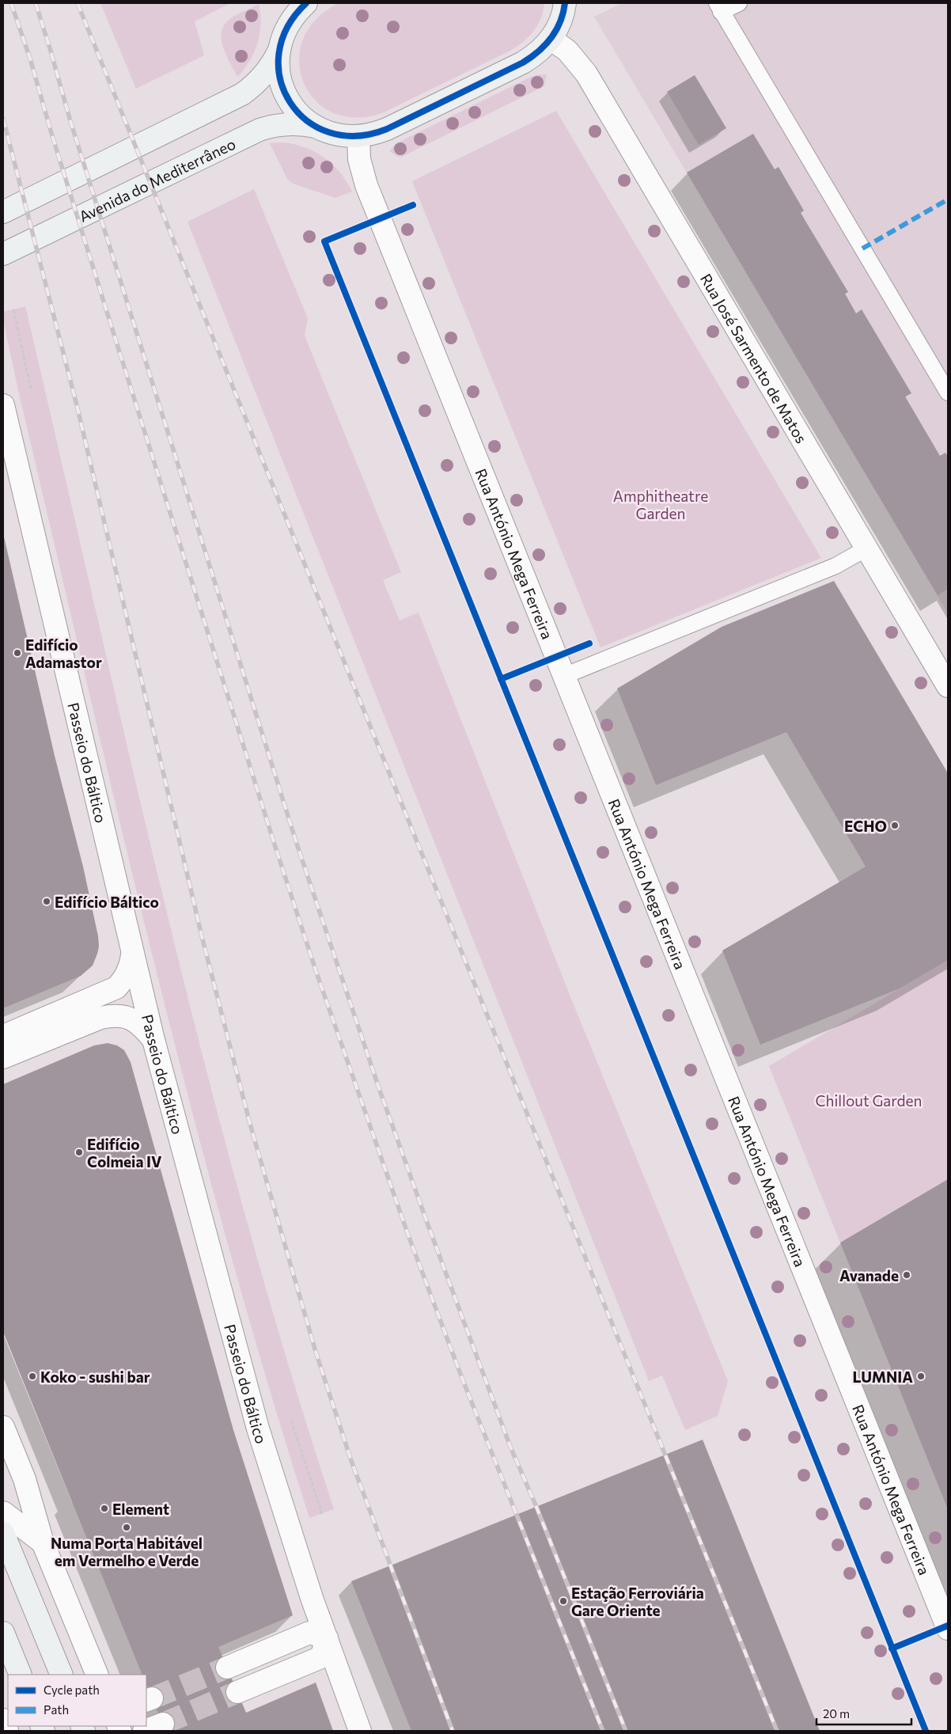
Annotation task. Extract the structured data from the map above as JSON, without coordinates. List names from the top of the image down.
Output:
{
  "streets": {
    "street": [
      "Avenida do Mediterrâneo",
      "Rua José Sarmento de Matos",
      "Rua António Mega Ferreira",
      "Passeio do Báltico"
    ]
  },
  "parks": ["Amphitheatre Garden", "Chillout Garden"],
  "places": [
    "Edifício Adamastor",
    "ECHO",
    "Edifício Báltico",
    "Edifício Colmeia IV",
    "Avanade",
    "Koko - sushi bar",
    "LUMNIA",
    "Element",
    "Numa Porta Habitável em Vermelho e Verde",
    "Estação Ferroviária Gare Oriente"
  ],
  "legend": ["Cycle path", "Path"],
  "scale_bar": "20 m"
}
